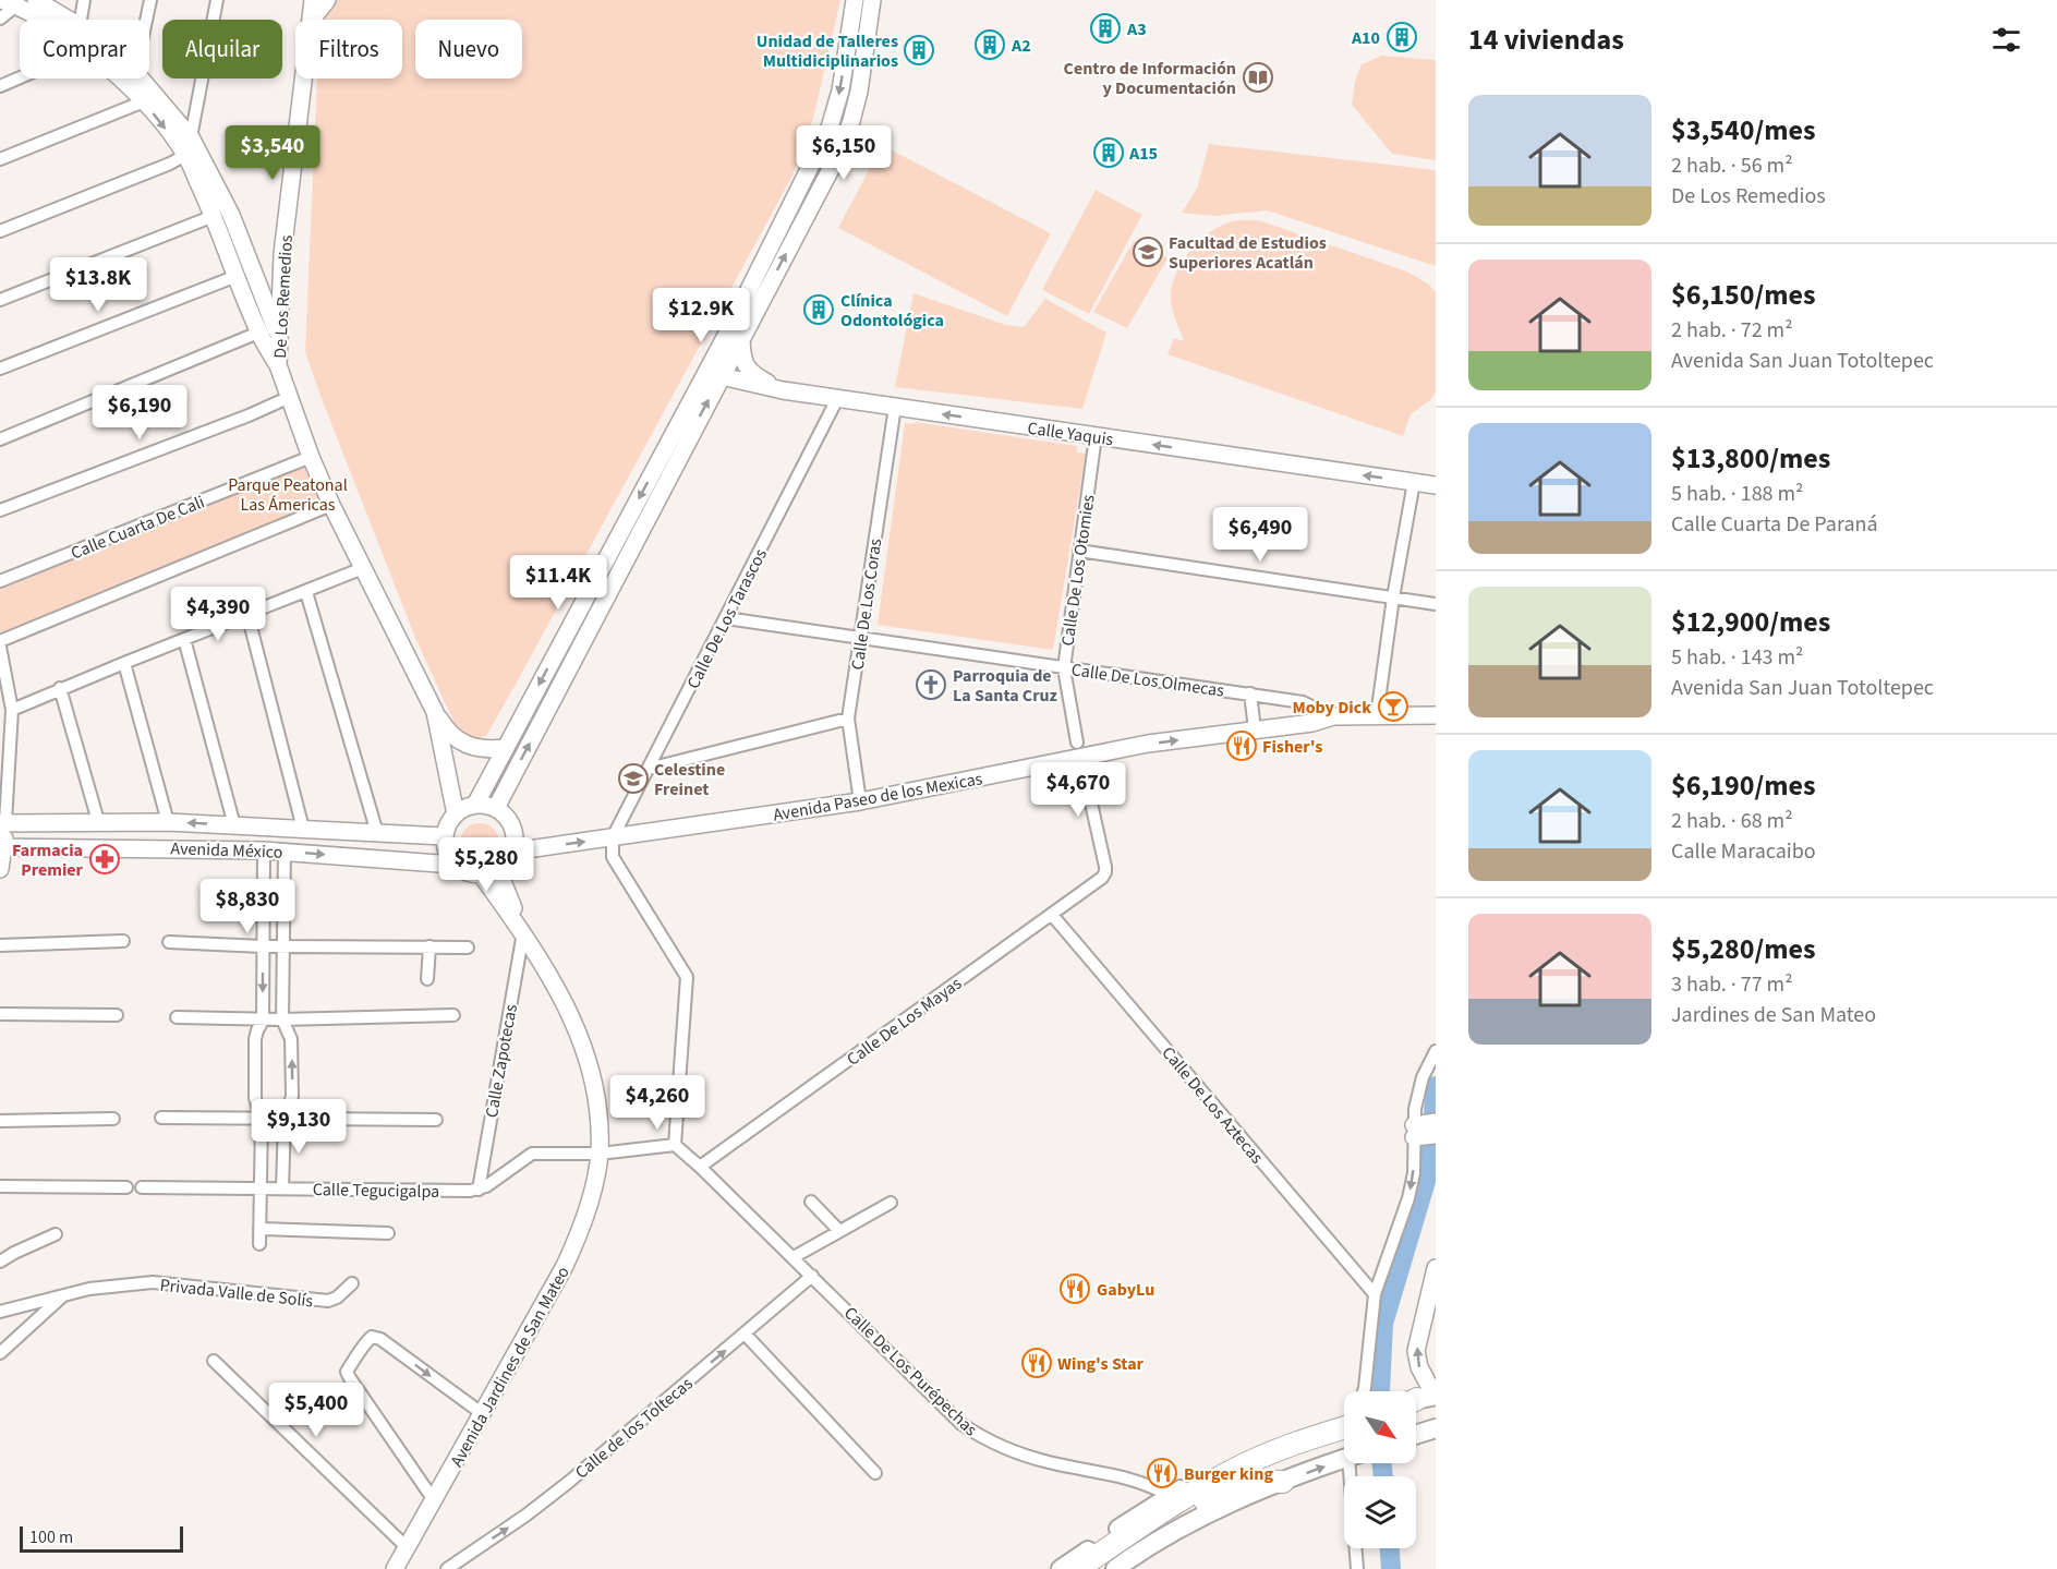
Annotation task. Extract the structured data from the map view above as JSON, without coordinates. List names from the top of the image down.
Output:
{
  "streets": {
    "main road": [
      "De Los Remedios",
      "Calle Yaquis",
      "Avenida Paseo de los Mexicas",
      "Avenida México",
      "Avenida Jardines de San Mateo"
    ],
    "street": [
      "Calle Cuarta De Cali",
      "Calle De Los Otomies",
      "Calle De Los Coras",
      "Calle De Los Tarascos",
      "Calle De Los Olmecas",
      "Calle De Los Mayas",
      "Calle Zapotecas",
      "Calle De Los Aztecas",
      "Calle Tegucigalpa",
      "Privada Valle de Solís",
      "Calle De Los Purépechas",
      "Calle de los Toltecas"
    ]
  },
  "crossings": [
    ["De Los Remedios", "Calle Cuarta De Cali"],
    ["De Los Remedios", "Avenida Paseo de los Mexicas"],
    ["De Los Remedios", "Avenida México"],
    ["Calle Yaquis", "Calle De Los Otomies"],
    ["Calle Yaquis", "Calle De Los Coras"],
    ["Calle Yaquis", "Calle De Los Tarascos"],
    ["Calle De Los Otomies", "Calle De Los Olmecas"],
    ["Calle De Los Otomies", "Avenida Paseo de los Mexicas"],
    ["Calle De Los Otomies", "Calle De Los Mayas"],
    ["Calle De Los Coras", "Calle De Los Olmecas"],
    ["Calle De Los Coras", "Avenida Paseo de los Mexicas"],
    ["Calle De Los Tarascos", "Calle De Los Olmecas"],
    ["Calle De Los Tarascos", "Avenida Paseo de los Mexicas"],
    ["Calle De Los Olmecas", "Avenida Paseo de los Mexicas"],
    ["Avenida Paseo de los Mexicas", "Avenida México"],
    ["Calle De Los Mayas", "Calle De Los Aztecas"],
    ["Calle De Los Mayas", "Calle De Los Purépechas"],
    ["Calle Zapotecas", "Calle Tegucigalpa"],
    ["Calle Zapotecas", "Avenida Jardines de San Mateo"],
    ["Calle De Los Purépechas", "Calle de los Toltecas"]
  ],
  "one_way": ["Calle Yaquis", "Calle de los Toltecas"],
  "parks": ["Parque Peatonal Las Ámericas"],
  "places": {
    "building": [
      "A3",
      "A10",
      "A2",
      "Unidad de Talleres Multidiciplinarios",
      "A15",
      "Clínica Odontológica"
    ],
    "library": ["Centro de Información y Documentación"],
    "school or university": ["Facultad de Estudios Superiores Acatlán", "Celestine Freinet"],
    "church": ["Parroquia de La Santa Cruz"],
    "bar": ["Moby Dick"],
    "restaurant": [
      "Fisher's",
      "GabyLu",
      "Wing's Star",
      "Burger king"
    ],
    "pharmacy": ["Farmacia Premier"]
  },
  "scale_bar": "100 m",
  "north": "bottom right",
  "page": {
    "heading": "14 viviendas",
    "chip": [
      "Comprar",
      "Alquilar",
      "Filtros",
      "Nuevo"
    ],
    "list": [
      {
        "name": "$3,540/mes",
        "note": "2 hab. · 56 m² · De Los Remedios"
      },
      {
        "name": "$6,150/mes",
        "note": "2 hab. · 72 m² · Avenida San Juan Totoltepec"
      },
      {
        "name": "$13,800/mes",
        "note": "5 hab. · 188 m² · Calle Cuarta De Paraná"
      },
      {
        "name": "$12,900/mes",
        "note": "5 hab. · 143 m² · Avenida San Juan Totoltepec"
      },
      {
        "name": "$6,190/mes",
        "note": "2 hab. · 68 m² · Calle Maracaibo"
      },
      {
        "name": "$5,280/mes",
        "note": "3 hab. · 77 m² · Jardines de San Mateo"
      }
    ],
    "price": [
      "$3,540",
      "$6,150",
      "$13.8K",
      "$12.9K",
      "$6,190",
      "$6,490",
      "$11.4K",
      "$4,390",
      "$4,670",
      "$5,280",
      "$8,830",
      "$4,260",
      "$9,130",
      "$5,400"
    ],
    "scale": "100 m"
  }
}
